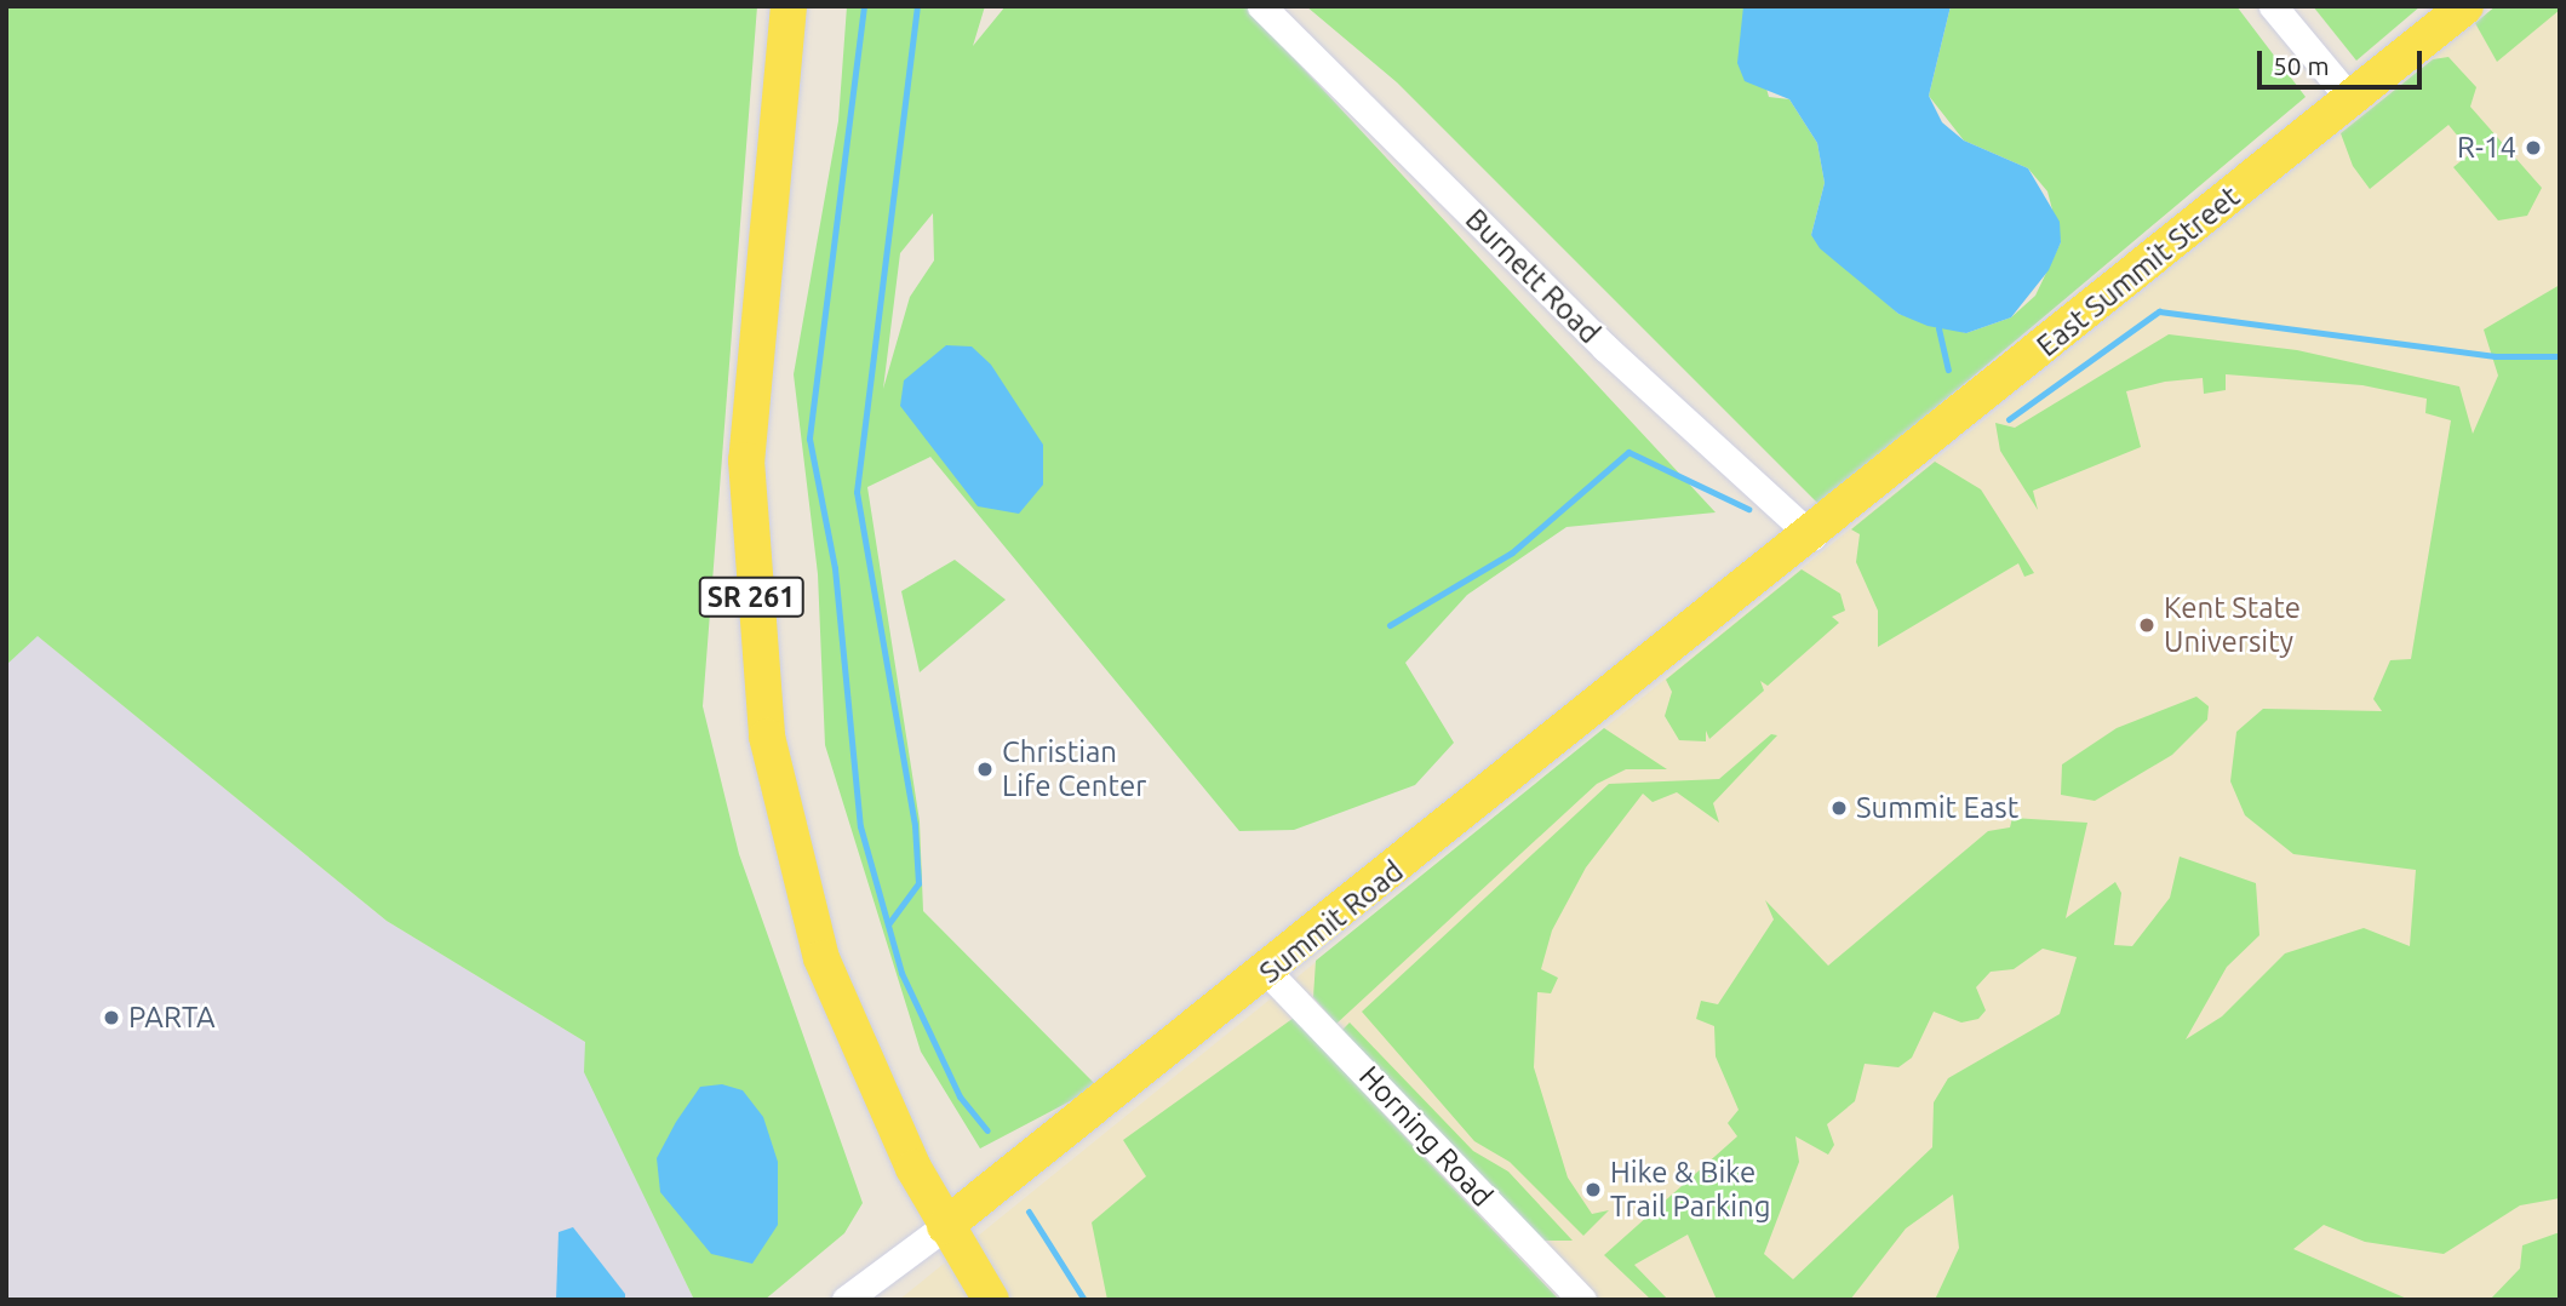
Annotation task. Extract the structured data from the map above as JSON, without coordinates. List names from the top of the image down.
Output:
{
  "streets": {
    "main road": ["East Summit Street", "SR 261", "Summit Road"],
    "street": ["Burnett Road", "Horning Road"]
  },
  "crossings": [
    ["East Summit Street", "Burnett Road"],
    ["East Summit Street", "Summit Road"],
    ["Burnett Road", "Summit Road"],
    ["SR 261", "Summit Road"],
    ["Summit Road", "Horning Road"]
  ],
  "places": [
    "R-14",
    "Kent State University",
    "Christian Life Center",
    "Summit East",
    "PARTA",
    "Hike & Bike Trail Parking"
  ],
  "scale_bar": "50 m"
}
